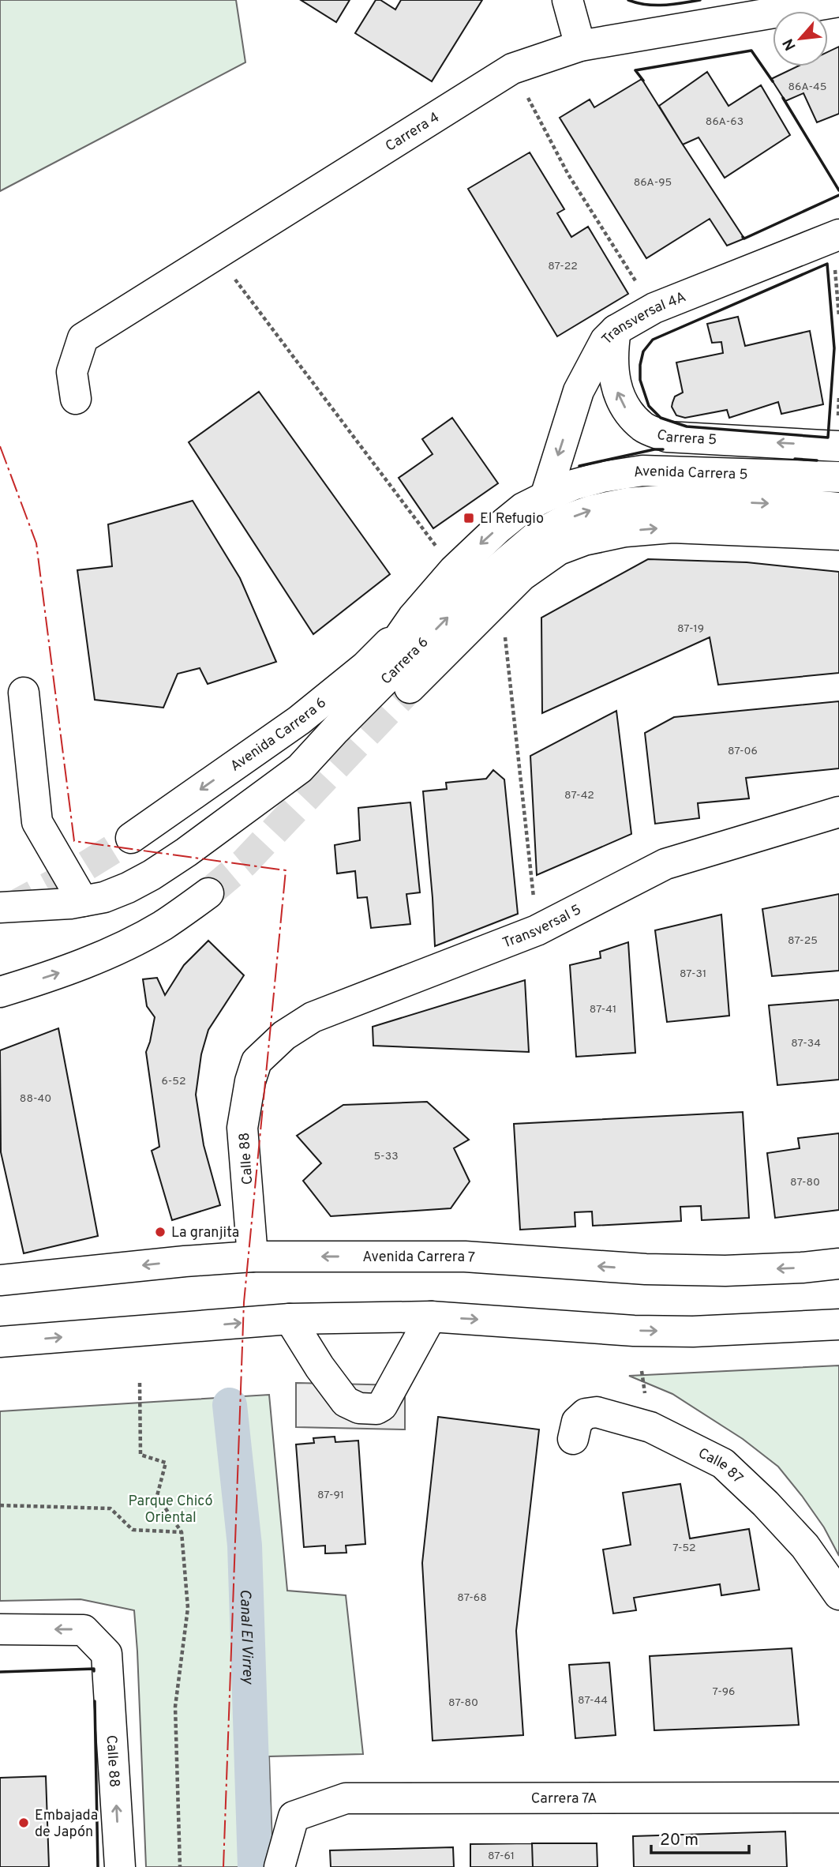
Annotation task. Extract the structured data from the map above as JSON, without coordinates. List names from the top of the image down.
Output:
{
  "streets": {
    "main road": [
      "Carrera 4",
      "Transversal 4A",
      "Carrera 5",
      "Avenida Carrera 5",
      "Carrera 6",
      "Avenida Carrera 6",
      "Transversal 5",
      "Calle 88",
      "Avenida Carrera 7",
      "Calle 87",
      "Carrera 7A"
    ]
  },
  "crossings": [
    ["Transversal 4A", "Carrera 5"],
    ["Transversal 4A", "Avenida Carrera 5"],
    ["Transversal 4A", "Avenida Carrera 6"],
    ["Avenida Carrera 5", "Avenida Carrera 6"],
    ["Carrera 6", "Avenida Carrera 6"],
    ["Transversal 5", "Calle 88"],
    ["Calle 88", "Avenida Carrera 7"]
  ],
  "one_way": ["Transversal 4A", "Carrera 5", "Calle 88"],
  "water": ["Canal El Virrey"],
  "parks": ["Parque Chicó Oriental"],
  "places": {
    "transit": ["El Refugio"],
    "other": ["La granjita", "Embajada de Japón"]
  },
  "house_numbers": [
    "86A-45",
    "86A-63",
    "86A-95",
    "87-22",
    "87-19",
    "87-06",
    "87-42",
    "87-25",
    "87-31",
    "87-41",
    "87-34",
    "6-52",
    "88-40",
    "5-33",
    "87-80",
    "87-91",
    "7-52",
    "87-68",
    "7-96",
    "87-44",
    "87-80",
    "87-61"
  ],
  "scale_bar": "20 m",
  "north": "bottom left"
}
